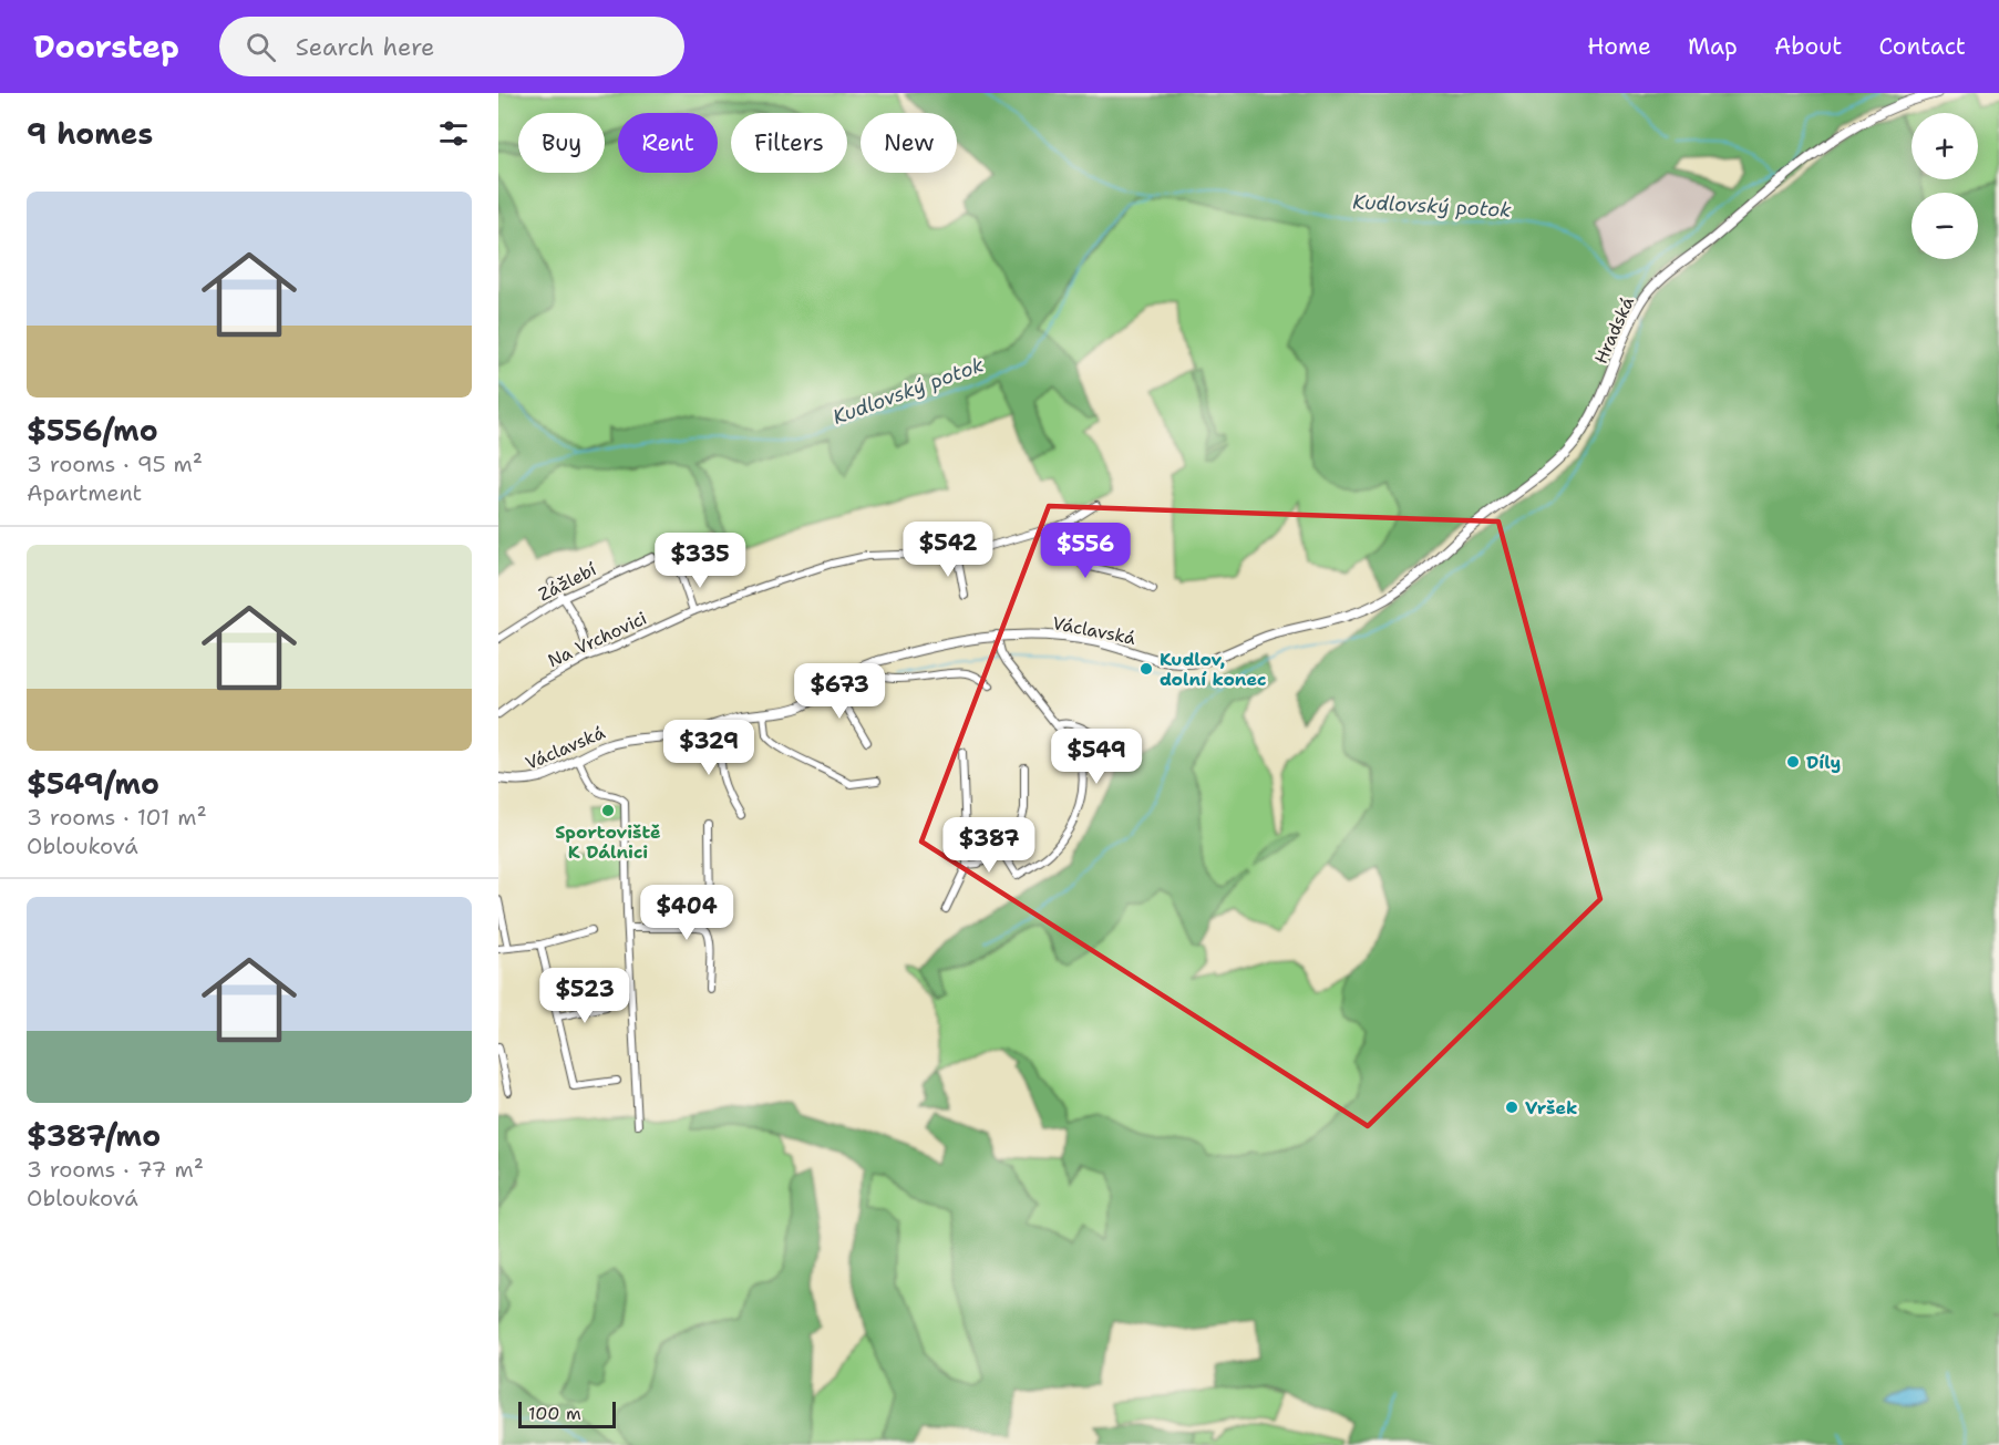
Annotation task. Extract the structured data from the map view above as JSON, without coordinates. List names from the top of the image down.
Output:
{
  "streets": {
    "street": [
      "Hradská",
      "Zážlebí",
      "Václavská",
      "Na Vrchovici"
    ]
  },
  "crossings": [
    ["Hradská", "Václavská"]
  ],
  "water": ["Kudlovský potok"],
  "places": [
    "Kudlov, dolní konec",
    "Díly",
    "Sportoviště K Dálnici",
    "Vršek"
  ],
  "scale_bar": "100 m",
  "page": {
    "header": "Doorstep",
    "search": "Search here",
    "nav": [
      "Home",
      "Map",
      "About",
      "Contact"
    ],
    "heading": "9 homes",
    "map_buttons": ["+", "−"],
    "chip": [
      "Buy",
      "Rent",
      "Filters",
      "New"
    ],
    "list": [
      {
        "name": "$556/mo",
        "note": "3 rooms · 95 m² · Apartment"
      },
      {
        "name": "$549/mo",
        "note": "3 rooms · 101 m² · Oblouková"
      },
      {
        "name": "$387/mo",
        "note": "3 rooms · 77 m² · Oblouková"
      }
    ],
    "price": [
      "$542",
      "$556",
      "$335",
      "$673",
      "$329",
      "$549",
      "$387",
      "$404",
      "$523"
    ],
    "scale": "100 m"
  }
}
